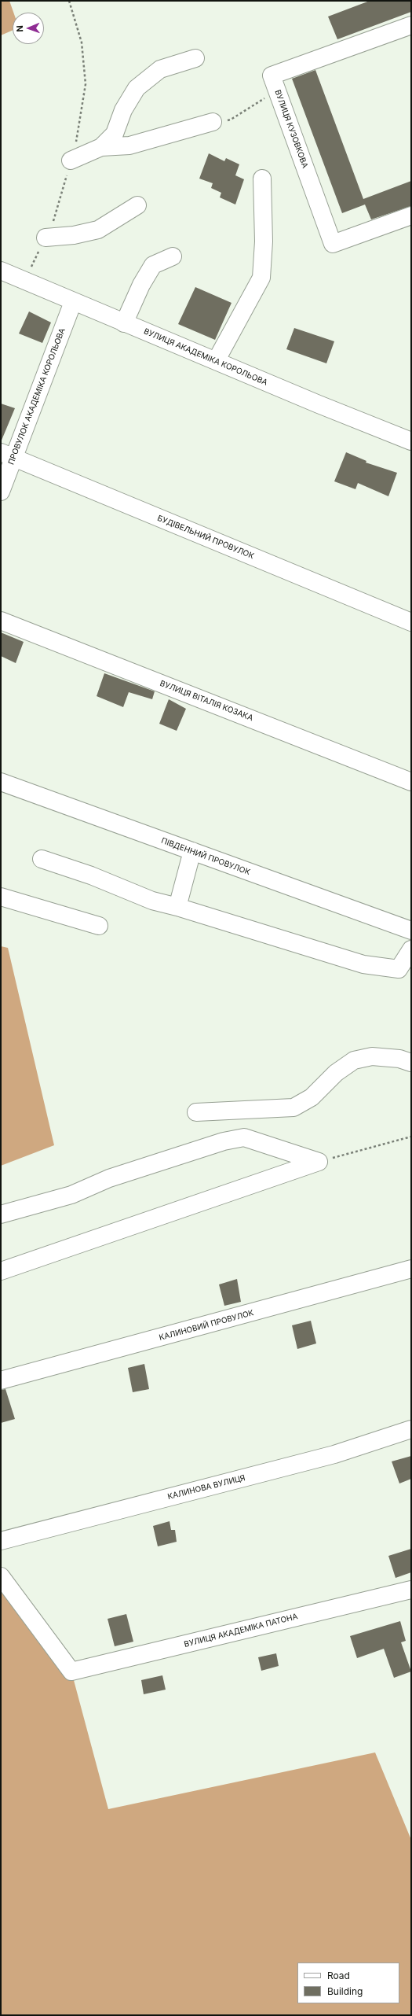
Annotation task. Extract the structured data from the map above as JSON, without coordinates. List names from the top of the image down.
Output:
{
  "streets": {
    "street": [
      "ВУЛИЦЯ КУЗОВКОВА",
      "ВУЛИЦЯ АКАДЕМІКА КОРОЛЬОВА",
      "ПРОВУЛОК АКАДЕМІКА КОРОЛЬОВА",
      "БУДІВЕЛЬНИЙ ПРОВУЛОК",
      "ВУЛИЦЯ ВІТАЛІЯ КОЗАКА",
      "ПІВДЕННИЙ ПРОВУЛОК",
      "КАЛИНОВИЙ ПРОВУЛОК",
      "КАЛИНОВА ВУЛИЦЯ",
      "ВУЛИЦЯ АКАДЕМІКА ПАТОНА"
    ]
  },
  "crossings": [
    ["ВУЛИЦЯ АКАДЕМІКА КОРОЛЬОВА", "ПРОВУЛОК АКАДЕМІКА КОРОЛЬОВА"],
    ["ПРОВУЛОК АКАДЕМІКА КОРОЛЬОВА", "БУДІВЕЛЬНИЙ ПРОВУЛОК"]
  ],
  "legend": ["Road", "Building"],
  "north": "left"
}
